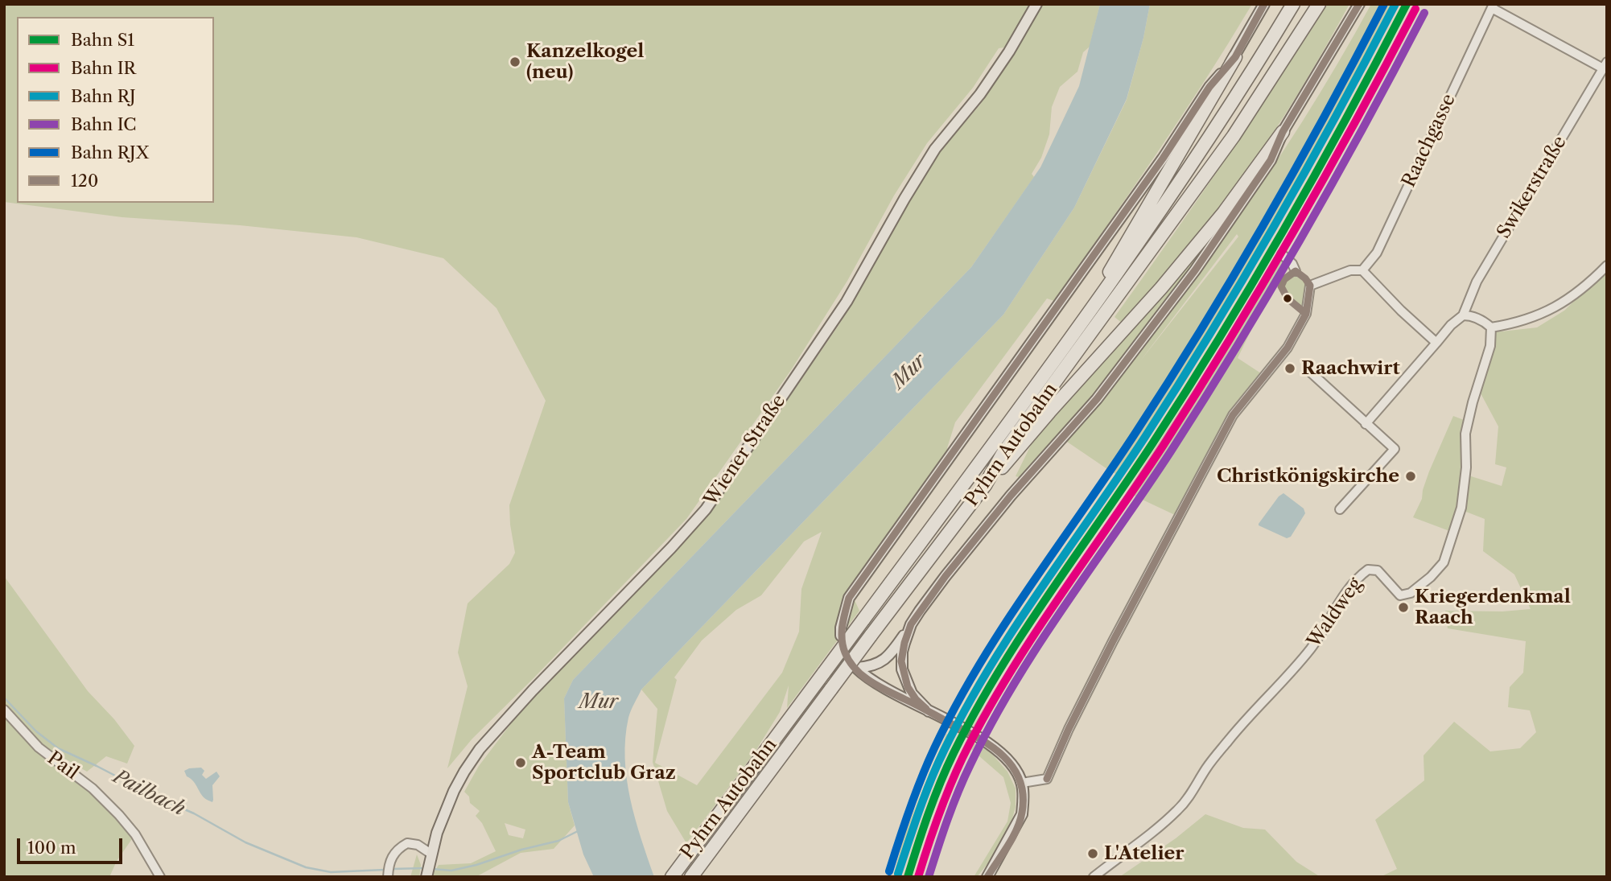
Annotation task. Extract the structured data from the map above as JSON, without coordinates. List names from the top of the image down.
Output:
{
  "streets": {
    "highway": ["Pyhrn Autobahn"],
    "main road": ["Wiener Straße"],
    "street": [
      "Raachgasse",
      "Swikerstraße",
      "Waldweg",
      "Pail"
    ]
  },
  "crossings": [
    ["Raachgasse", "Swikerstraße"]
  ],
  "water": ["Mur", "Pailbach"],
  "places": [
    "Kanzelkogel (neu)",
    "Raachwirt",
    "Christkönigskirche",
    "Kriegerdenkmal Raach",
    "A-Team Sportclub Graz",
    "L'Atelier"
  ],
  "lines": [
    "rail line S1",
    "rail line RJ",
    "rail line RJX",
    "transit line 120",
    "rail line IR",
    "rail line IC"
  ],
  "legend": [
    "Bahn S1",
    "Bahn IR",
    "Bahn RJ",
    "Bahn IC",
    "Bahn RJX",
    "120"
  ],
  "scale_bar": "100 m"
}
